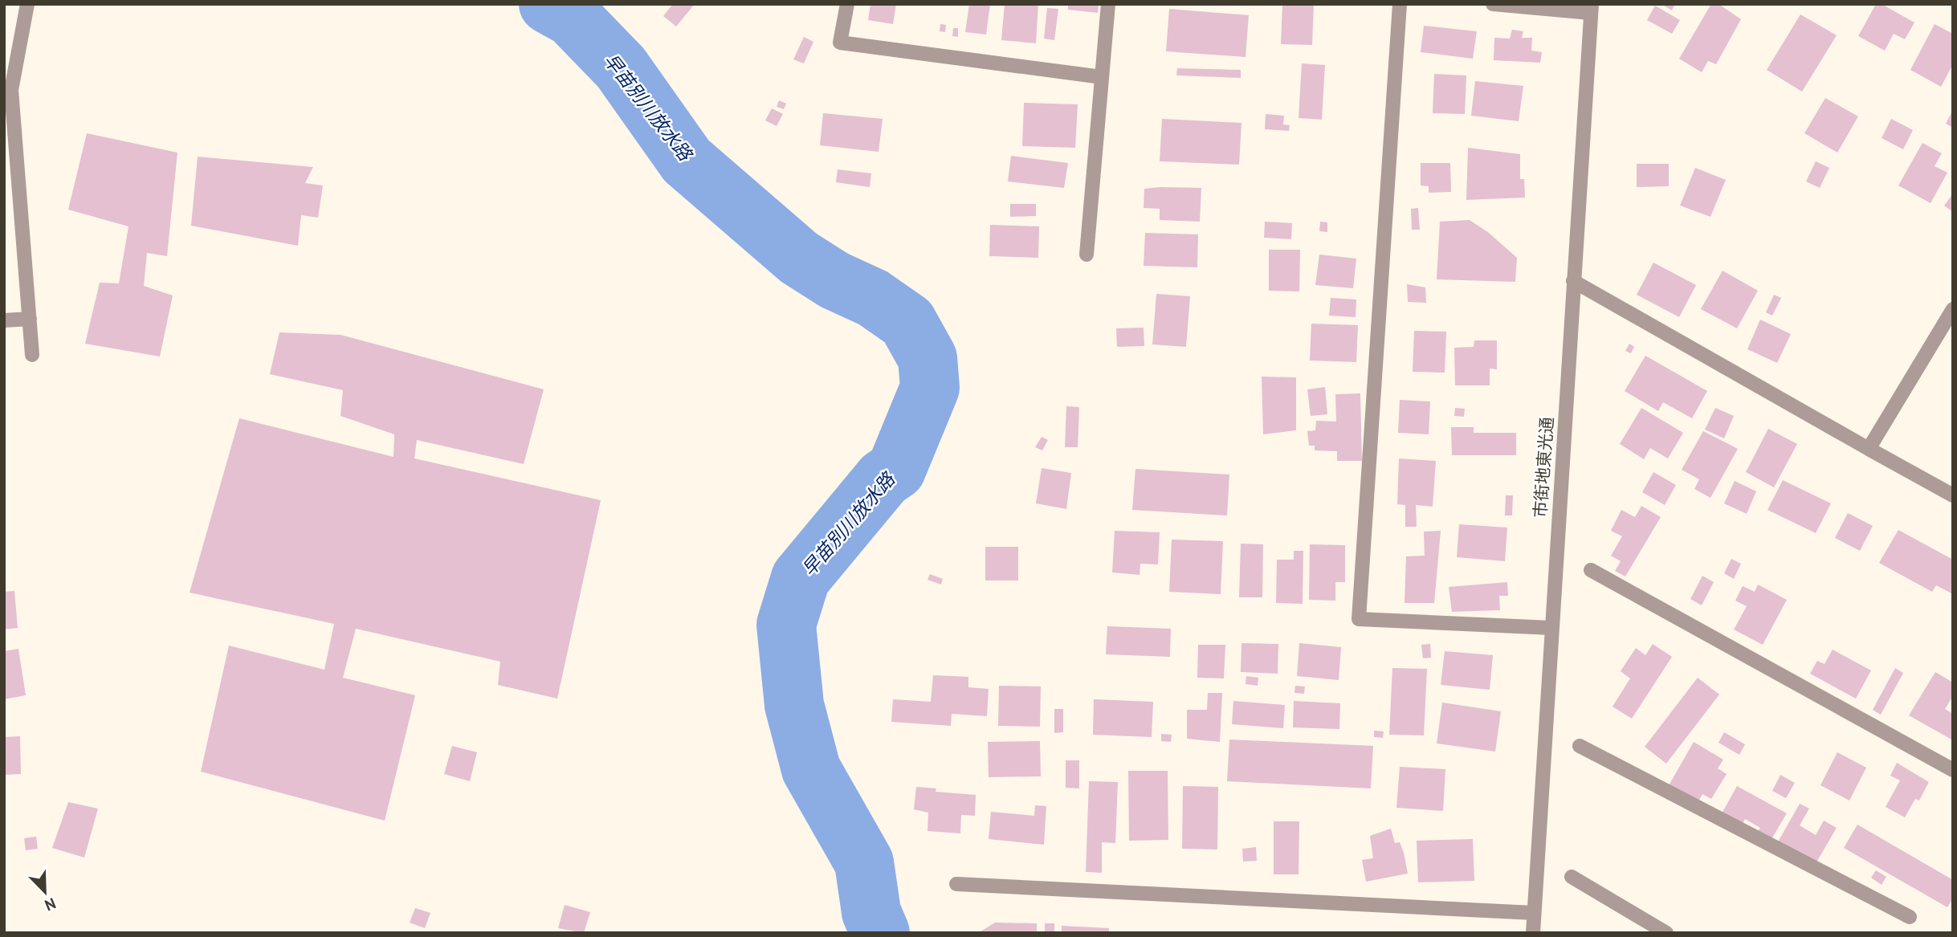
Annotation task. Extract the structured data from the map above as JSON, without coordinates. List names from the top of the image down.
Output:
{
  "streets": {
    "street": ["市街地東光通"]
  },
  "water": ["早苗別川放水路"],
  "north": "bottom right"
}
